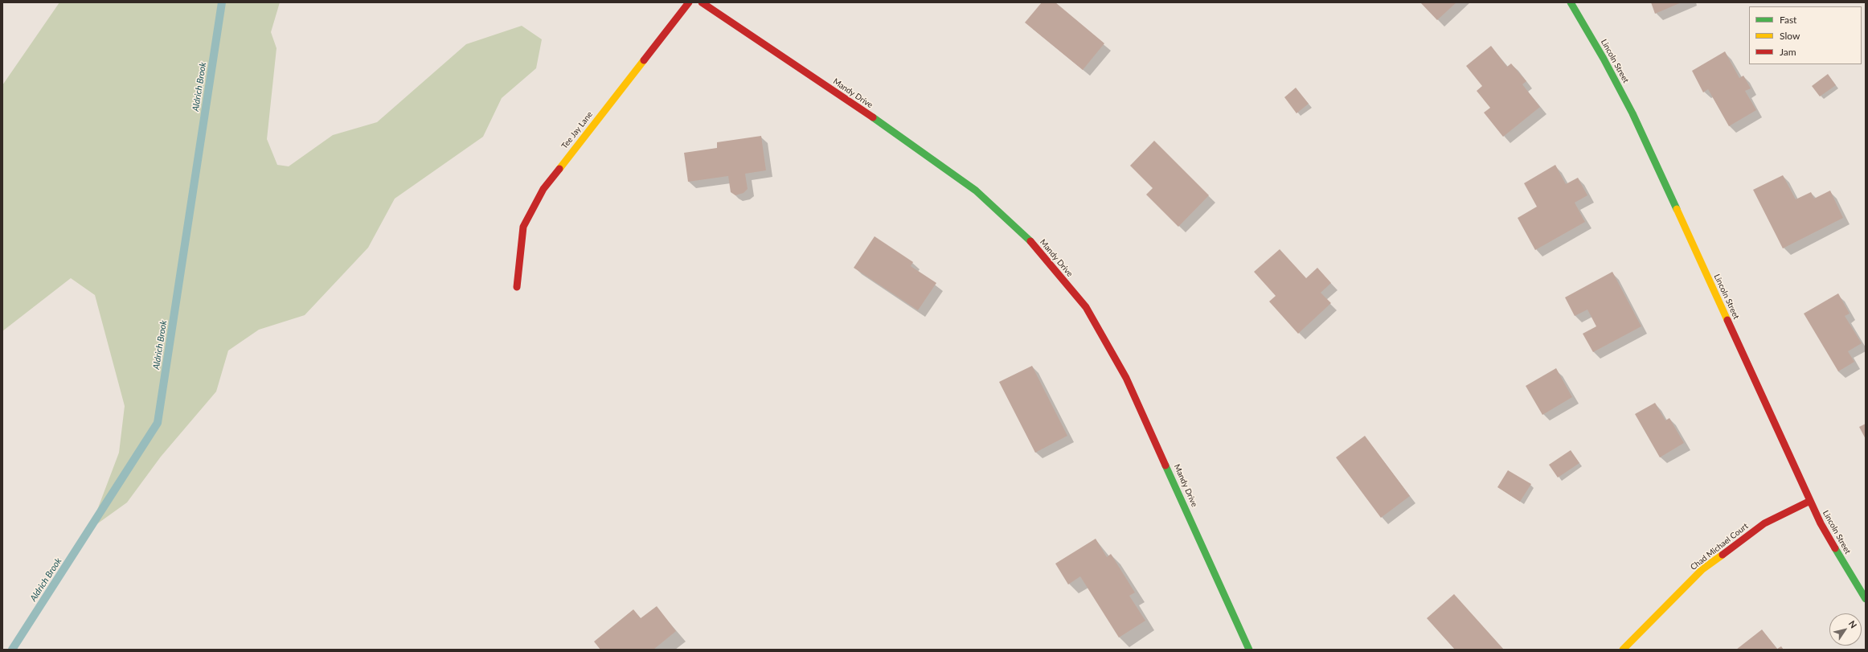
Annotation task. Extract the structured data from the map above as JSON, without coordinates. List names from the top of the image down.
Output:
{
  "streets": {
    "street": [
      "Lincoln Street",
      "Mandy Drive",
      "Tee Jay Lane",
      "Chad Michael Court"
    ]
  },
  "crossings": [
    ["Lincoln Street", "Chad Michael Court"]
  ],
  "water": ["Aldrich Brook"],
  "legend": ["Fast", "Slow", "Jam"],
  "north": "top right"
}
